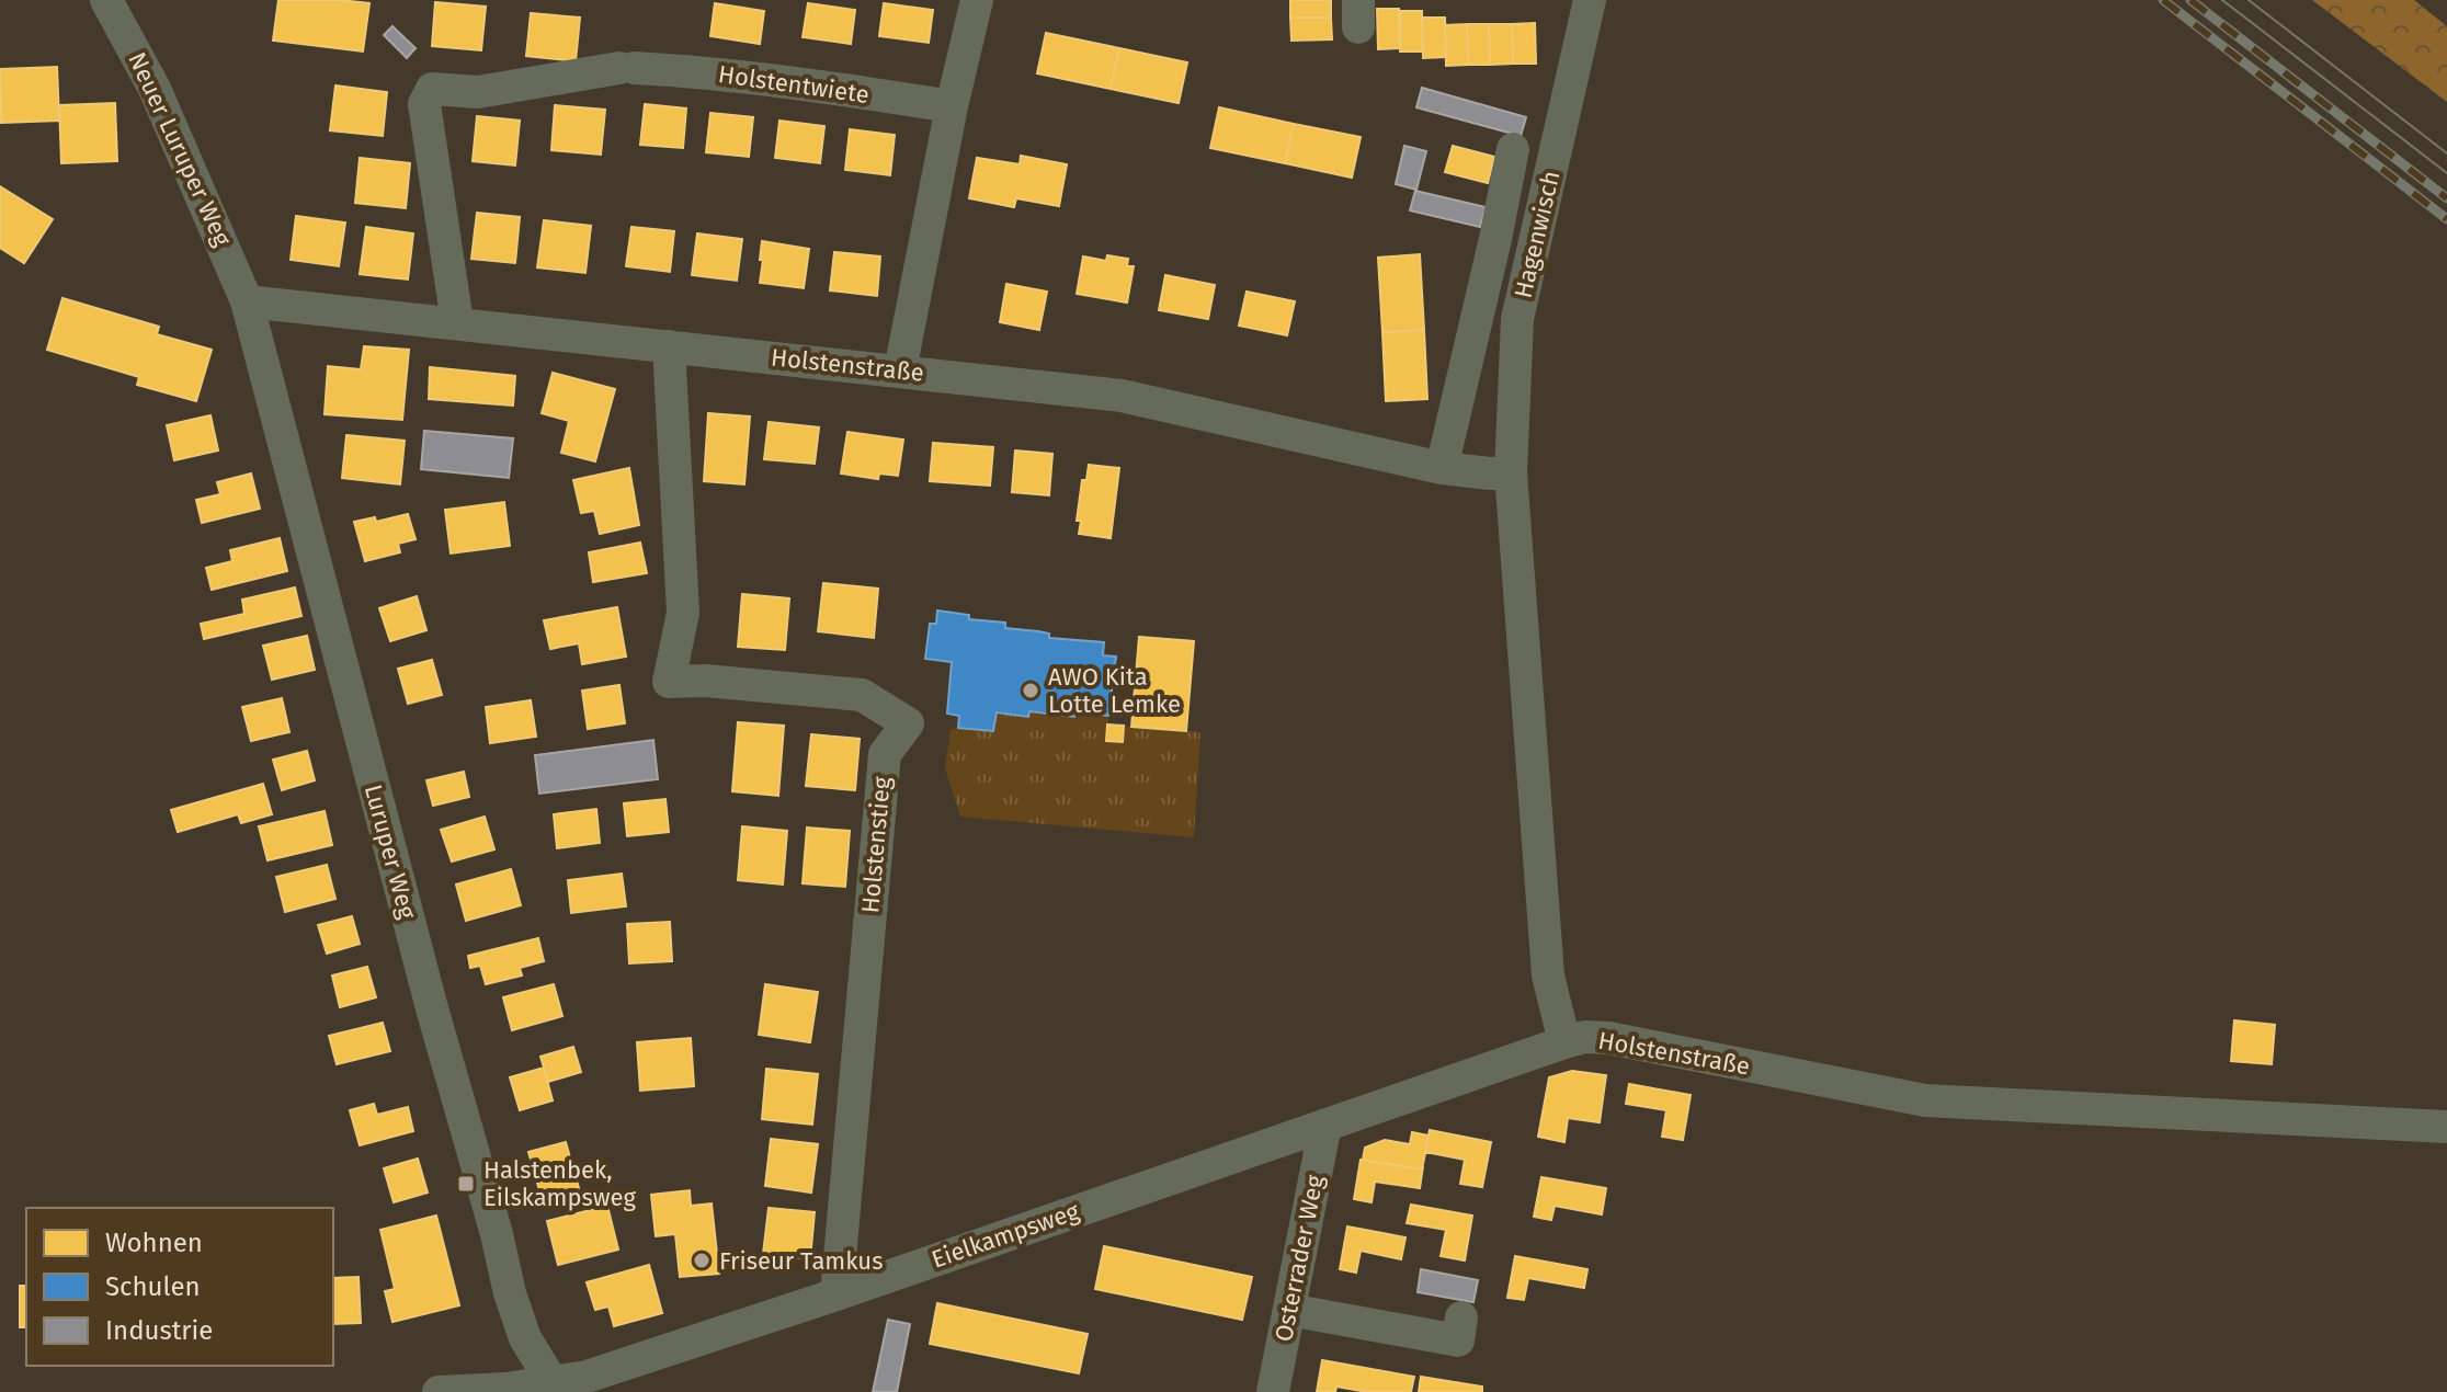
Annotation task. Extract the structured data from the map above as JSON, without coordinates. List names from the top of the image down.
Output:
{
  "streets": {
    "street": [
      "Holstentwiete",
      "Neuer Luruper Weg",
      "Hagenwisch",
      "Holstenstraße",
      "Holstenstieg",
      "Luruper Weg",
      "Eielkampsweg",
      "Osterrader Weg"
    ]
  },
  "crossings": [
    ["Holstentwiete", "Holstenstraße"],
    ["Neuer Luruper Weg", "Holstenstraße"],
    ["Neuer Luruper Weg", "Luruper Weg"],
    ["Hagenwisch", "Holstenstraße"],
    ["Holstenstraße", "Holstenstieg"],
    ["Holstenstraße", "Luruper Weg"],
    ["Holstenstraße", "Eielkampsweg"],
    ["Holstenstieg", "Eielkampsweg"],
    ["Luruper Weg", "Eielkampsweg"],
    ["Eielkampsweg", "Osterrader Weg"]
  ],
  "places": {
    "other": ["AWO Kita Lotte Lemke", "Friseur Tamkus"],
    "transit": ["Halstenbek, Eilskampsweg"]
  },
  "legend": ["Wohnen", "Schulen", "Industrie"]
}
